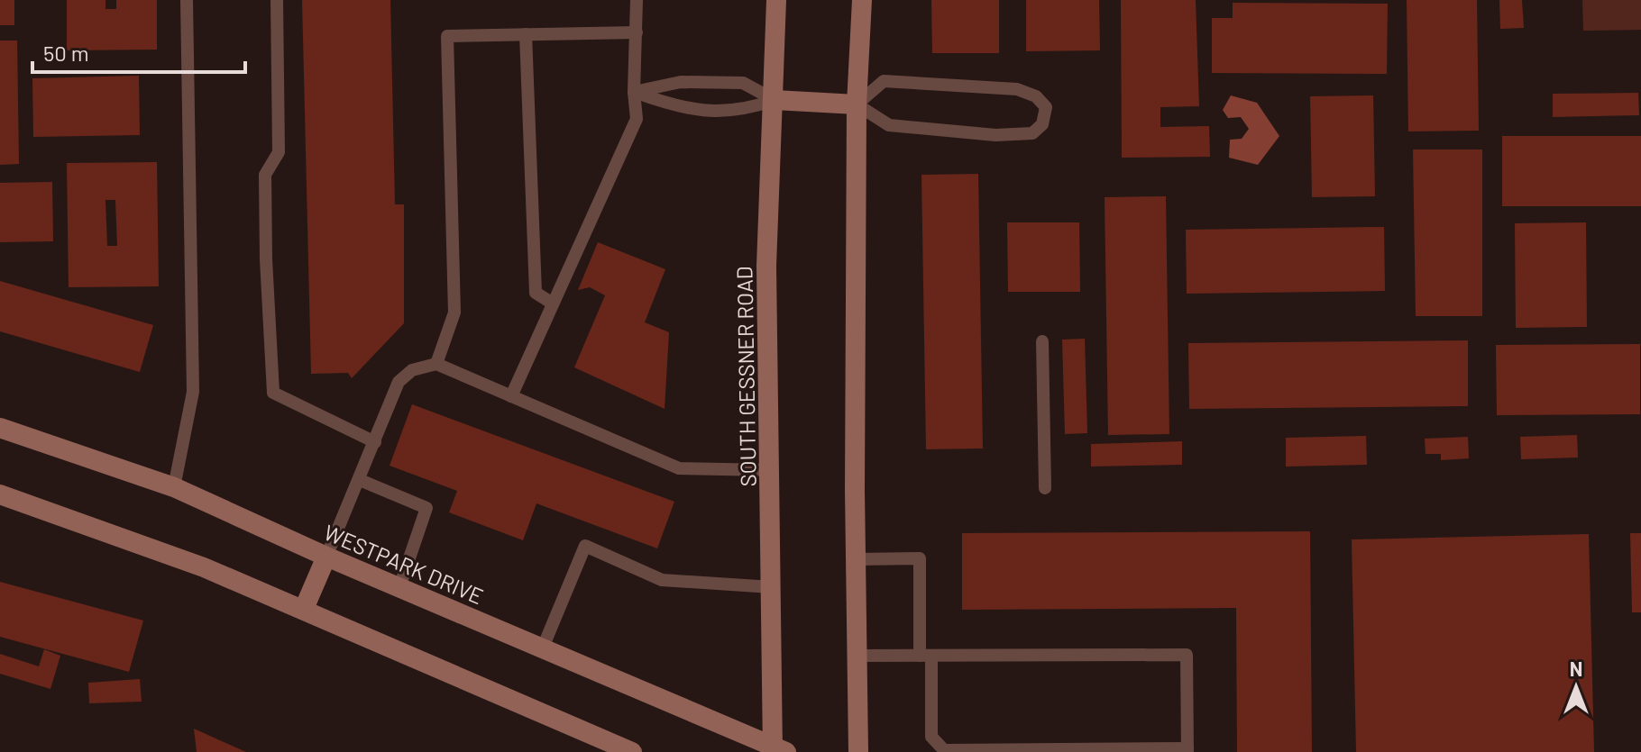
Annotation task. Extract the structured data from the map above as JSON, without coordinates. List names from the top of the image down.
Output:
{
  "streets": {
    "main road": ["SOUTH GESSNER ROAD", "WESTPARK DRIVE"]
  },
  "crossings": [
    ["SOUTH GESSNER ROAD", "WESTPARK DRIVE"]
  ],
  "scale_bar": "50 m",
  "north": "top"
}
